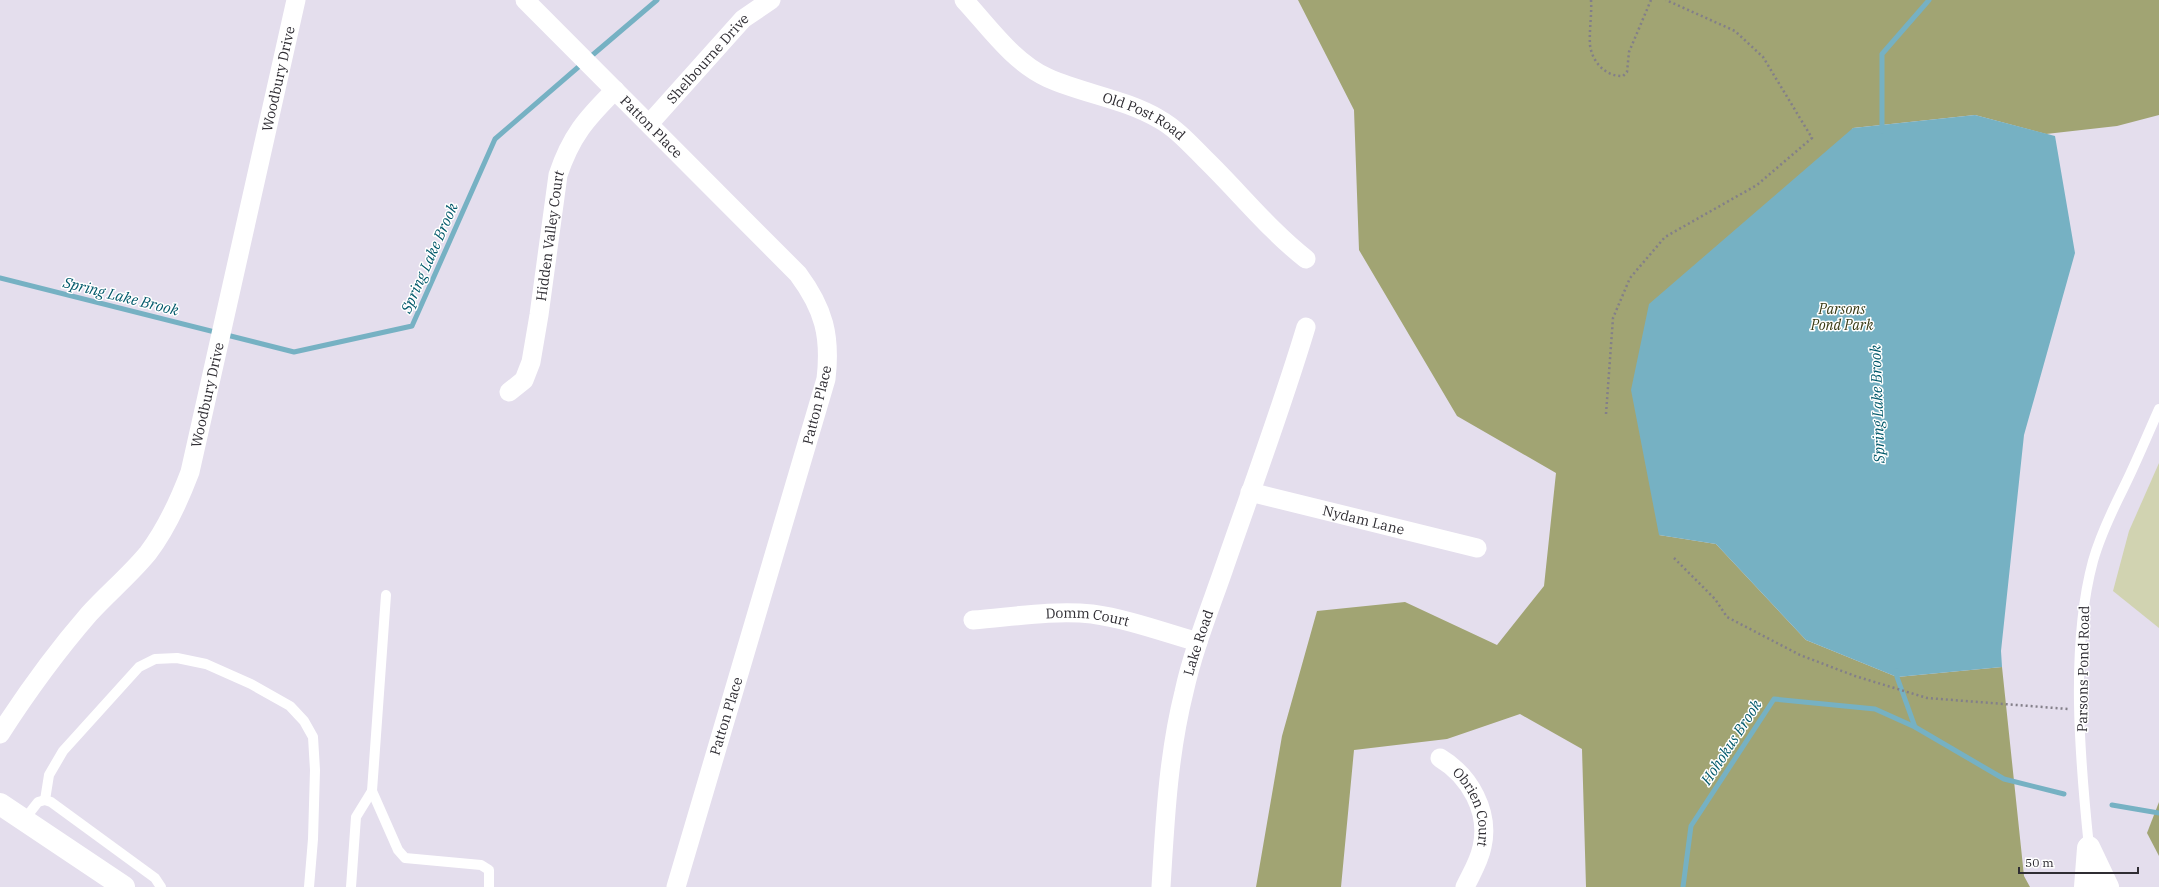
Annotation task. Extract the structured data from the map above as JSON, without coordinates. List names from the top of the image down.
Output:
{
  "streets": {
    "street": [
      "Shelbourne Drive",
      "Woodbury Drive",
      "Old Post Road",
      "Patton Place",
      "Hidden Valley Court",
      "Nydam Lane",
      "Domm Court",
      "Lake Road",
      "Obrien Court"
    ],
    "lane": ["Parsons Pond Road"]
  },
  "crossings": [
    ["Shelbourne Drive", "Patton Place"],
    ["Patton Place", "Hidden Valley Court"],
    ["Nydam Lane", "Lake Road"],
    ["Domm Court", "Lake Road"]
  ],
  "water": ["Spring Lake Brook", "Hohokus Brook"],
  "parks": ["Parsons Pond Park"],
  "scale_bar": "50 m"
}
